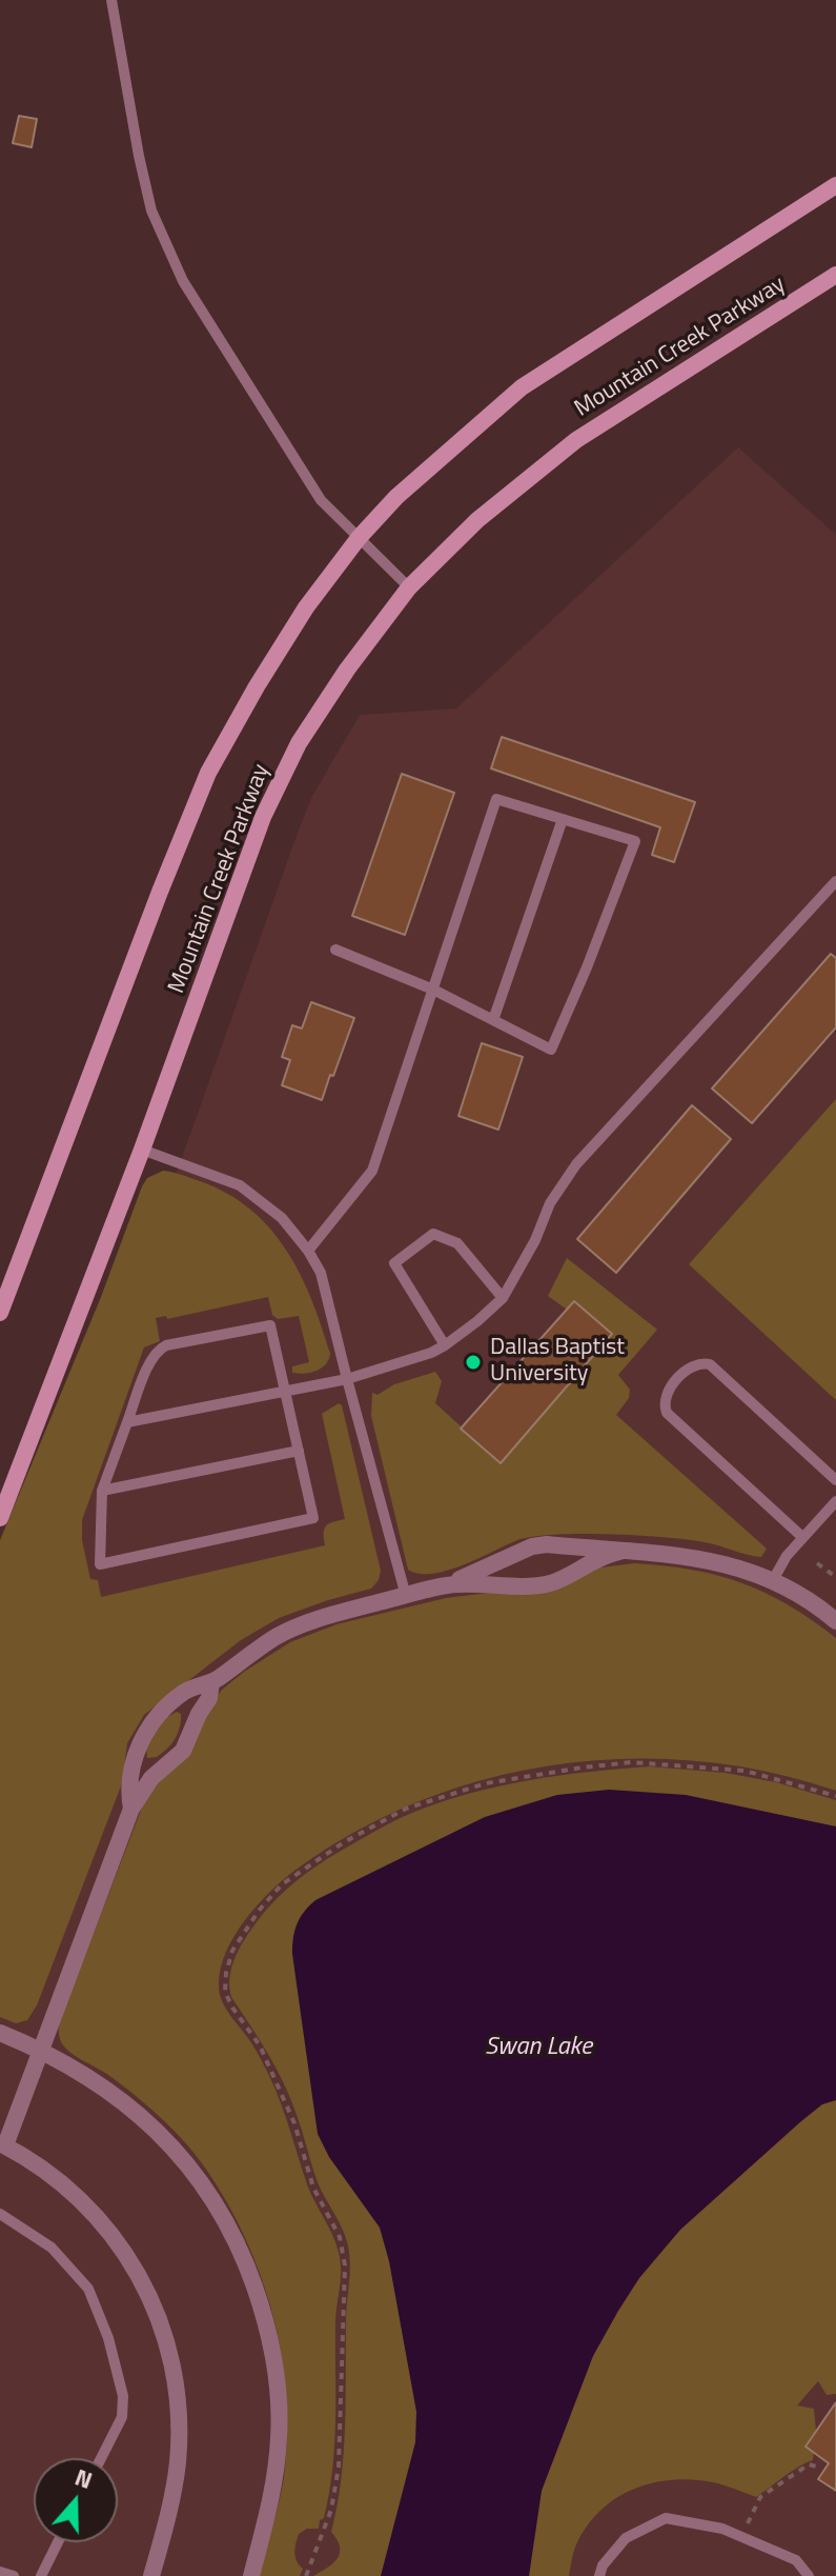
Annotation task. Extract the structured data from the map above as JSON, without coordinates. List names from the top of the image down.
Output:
{
  "streets": {
    "main road": ["Mountain Creek Parkway"]
  },
  "water": ["Swan Lake"],
  "places": ["Dallas Baptist University"],
  "north": "top"
}
